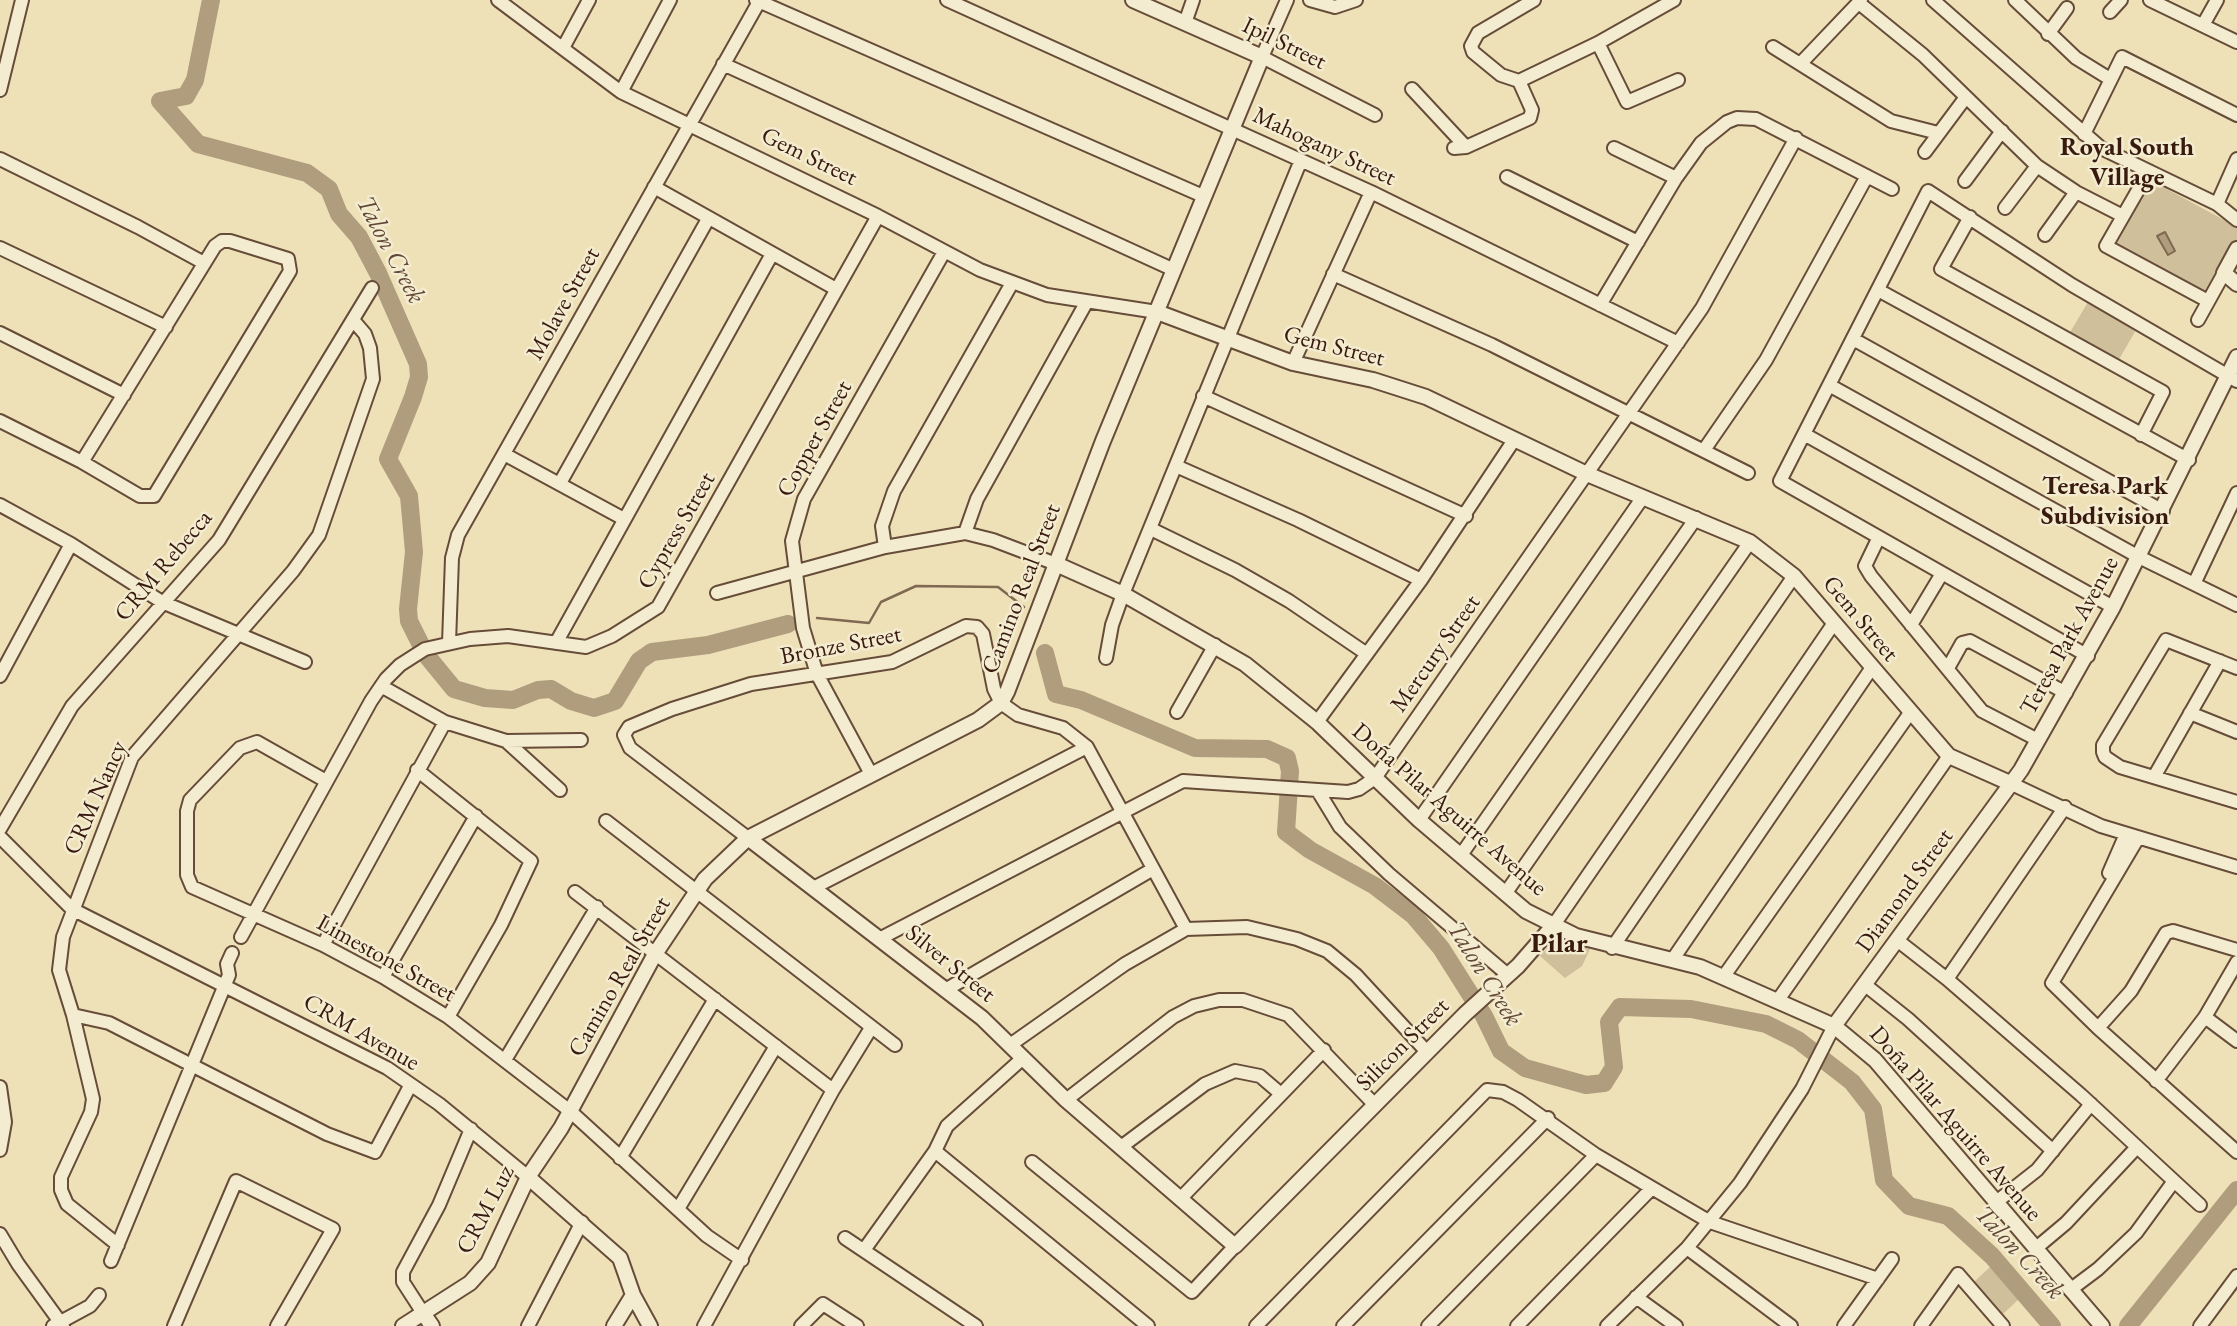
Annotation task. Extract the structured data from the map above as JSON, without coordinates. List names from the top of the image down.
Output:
{
  "streets": {
    "street": [
      "Ipil Street",
      "Mahogany Street",
      "Gem Street",
      "Molave Street",
      "Copper Street",
      "Cypress Street",
      "CRM Rebecca",
      "Camino Real Street",
      "Teresa Park Avenue",
      "Bronze Street",
      "Mercury Street",
      "CRM Nancy",
      "Doña Pilar Aguirre Avenue",
      "Diamond Street",
      "Limestone Street",
      "Silver Street",
      "CRM Avenue",
      "Silicon Street",
      "CRM Luz"
    ]
  },
  "crossings": [
    ["Ipil Street", "Camino Real Street"],
    ["Mahogany Street", "Camino Real Street"],
    ["Mahogany Street", "Mercury Street"],
    ["Gem Street", "Molave Street"],
    ["Gem Street", "Copper Street"],
    ["Gem Street", "Cypress Street"],
    ["Gem Street", "Camino Real Street"],
    ["Gem Street", "Teresa Park Avenue"],
    ["Gem Street", "Mercury Street"],
    ["Gem Street", "Diamond Street"],
    ["Gem Street", "Silicon Street"],
    ["Molave Street", "Cypress Street"],
    ["Copper Street", "Camino Real Street"],
    ["Copper Street", "Bronze Street"],
    ["Copper Street", "Doña Pilar Aguirre Avenue"],
    ["Cypress Street", "Limestone Street"],
    ["CRM Rebecca", "CRM Nancy"],
    ["Camino Real Street", "Bronze Street"],
    ["Camino Real Street", "Doña Pilar Aguirre Avenue"],
    ["Camino Real Street", "Limestone Street"],
    ["Camino Real Street", "Silver Street"],
    ["Camino Real Street", "CRM Luz"],
    ["Teresa Park Avenue", "Diamond Street"],
    ["Bronze Street", "Silver Street"],
    ["Mercury Street", "Doña Pilar Aguirre Avenue"],
    ["CRM Nancy", "CRM Avenue"],
    ["Doña Pilar Aguirre Avenue", "Diamond Street"],
    ["Doña Pilar Aguirre Avenue", "Silicon Street"],
    ["Silver Street", "Silicon Street"],
    ["CRM Avenue", "CRM Luz"]
  ],
  "districts": ["Royal South Village", "Teresa Park Subdivision", "Pilar"],
  "water": ["Talon Creek"]
}
